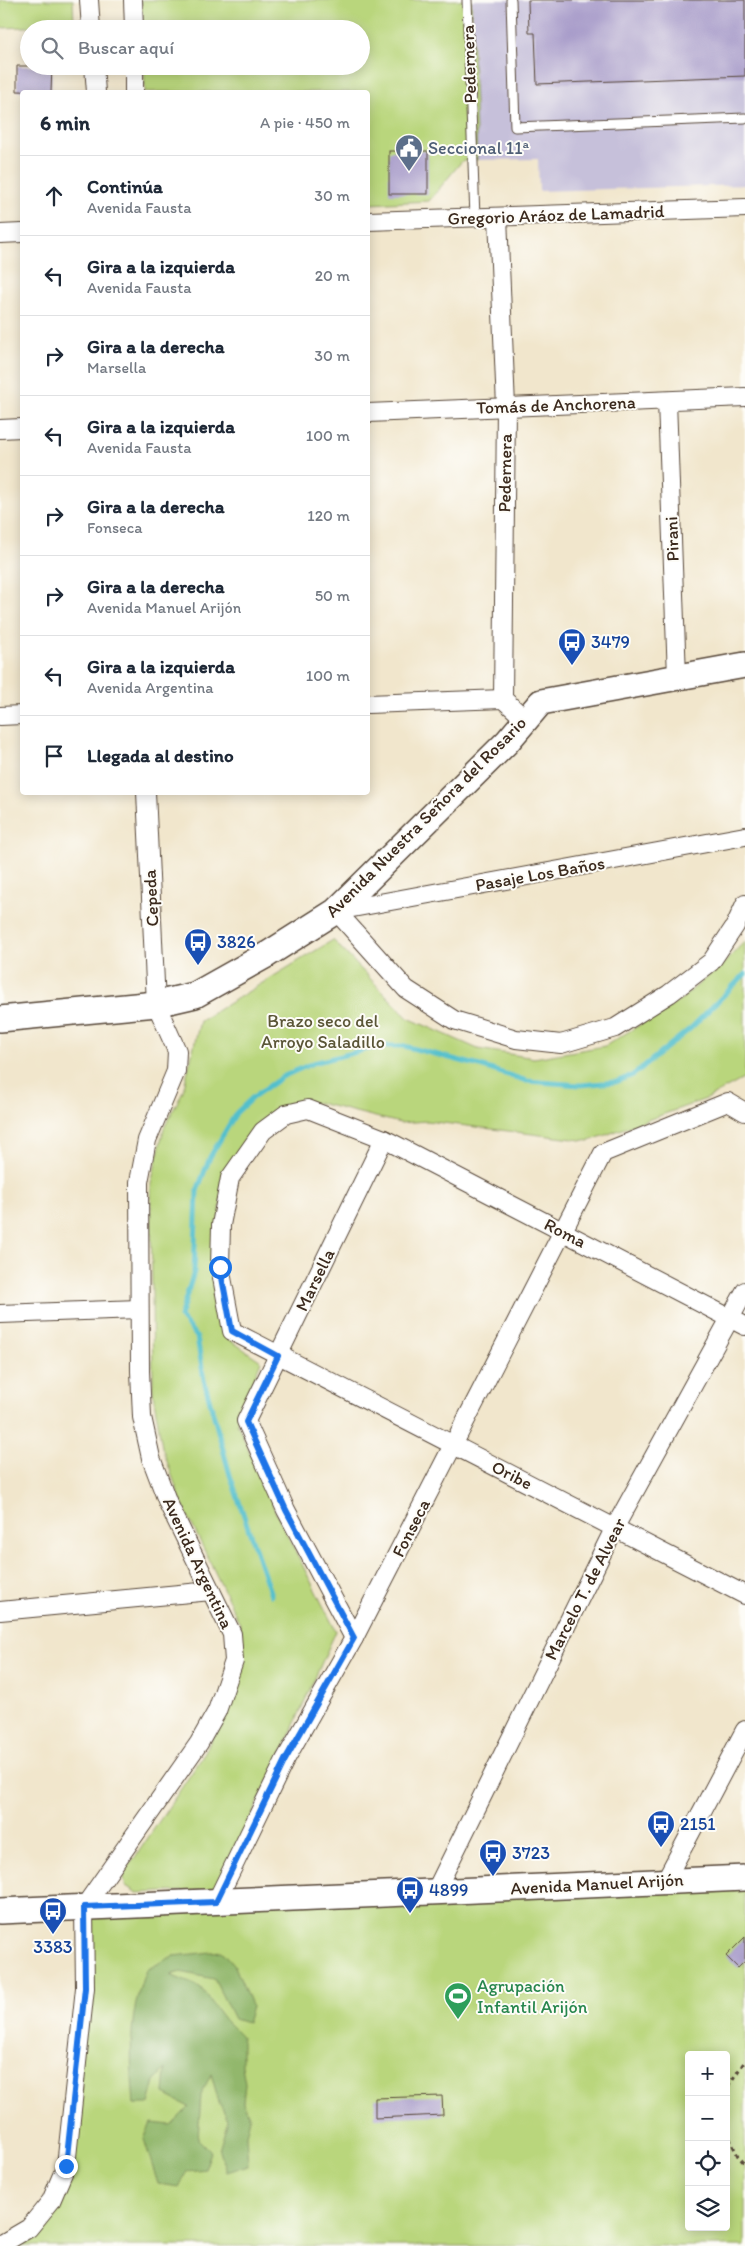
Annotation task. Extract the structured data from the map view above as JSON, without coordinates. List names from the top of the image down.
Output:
{
  "streets": {
    "street": [
      "Pedernera",
      "Gregorio Aráoz de Lamadrid",
      "Tomás de Anchorena",
      "Pirani",
      "Avenida Nuestra Señora del Rosario",
      "Pasaje Los Baños",
      "Cepeda",
      "Roma",
      "Marsella",
      "Oribe",
      "Fonseca",
      "Avenida Argentina",
      "Marcelo T. de Alvear",
      "Avenida Manuel Arijón"
    ]
  },
  "crossings": [
    ["Pedernera", "Gregorio Aráoz de Lamadrid"],
    ["Pedernera", "Tomás de Anchorena"],
    ["Tomás de Anchorena", "Pirani"],
    ["Pirani", "Avenida Nuestra Señora del Rosario"],
    ["Avenida Nuestra Señora del Rosario", "Pasaje Los Baños"],
    ["Avenida Nuestra Señora del Rosario", "Cepeda"],
    ["Avenida Nuestra Señora del Rosario", "Avenida Argentina"],
    ["Cepeda", "Avenida Argentina"],
    ["Roma", "Marsella"],
    ["Roma", "Oribe"],
    ["Roma", "Fonseca"],
    ["Roma", "Marcelo T. de Alvear"],
    ["Marsella", "Oribe"],
    ["Marsella", "Fonseca"],
    ["Oribe", "Fonseca"],
    ["Oribe", "Marcelo T. de Alvear"],
    ["Fonseca", "Avenida Manuel Arijón"],
    ["Avenida Argentina", "Avenida Manuel Arijón"],
    ["Marcelo T. de Alvear", "Avenida Manuel Arijón"]
  ],
  "parks": ["Brazo seco del Arroyo Saladillo"],
  "places": {
    "public building": ["Seccional 11ª"],
    "bus stop": [
      "3479",
      "3826",
      "2151",
      "3723",
      "4899",
      "3383"
    ],
    "sports": ["Agrupación Infantil Arijón"]
  },
  "page": {
    "search": "Buscar aquí",
    "heading": ["6 min", "A pie · 450 m"],
    "list": [
      ["Continúa", "Avenida Fausta", "30 m"],
      ["Gira a la izquierda", "Avenida Fausta", "20 m"],
      ["Gira a la derecha", "Marsella", "30 m"],
      ["Gira a la izquierda", "Avenida Fausta", "100 m"],
      ["Gira a la derecha", "Fonseca", "120 m"],
      ["Gira a la derecha", "Avenida Manuel Arijón", "50 m"],
      ["Gira a la izquierda", "Avenida Argentina", "100 m"],
      "Llegada al destino"
    ],
    "map_buttons": ["+", "−"]
  }
}
